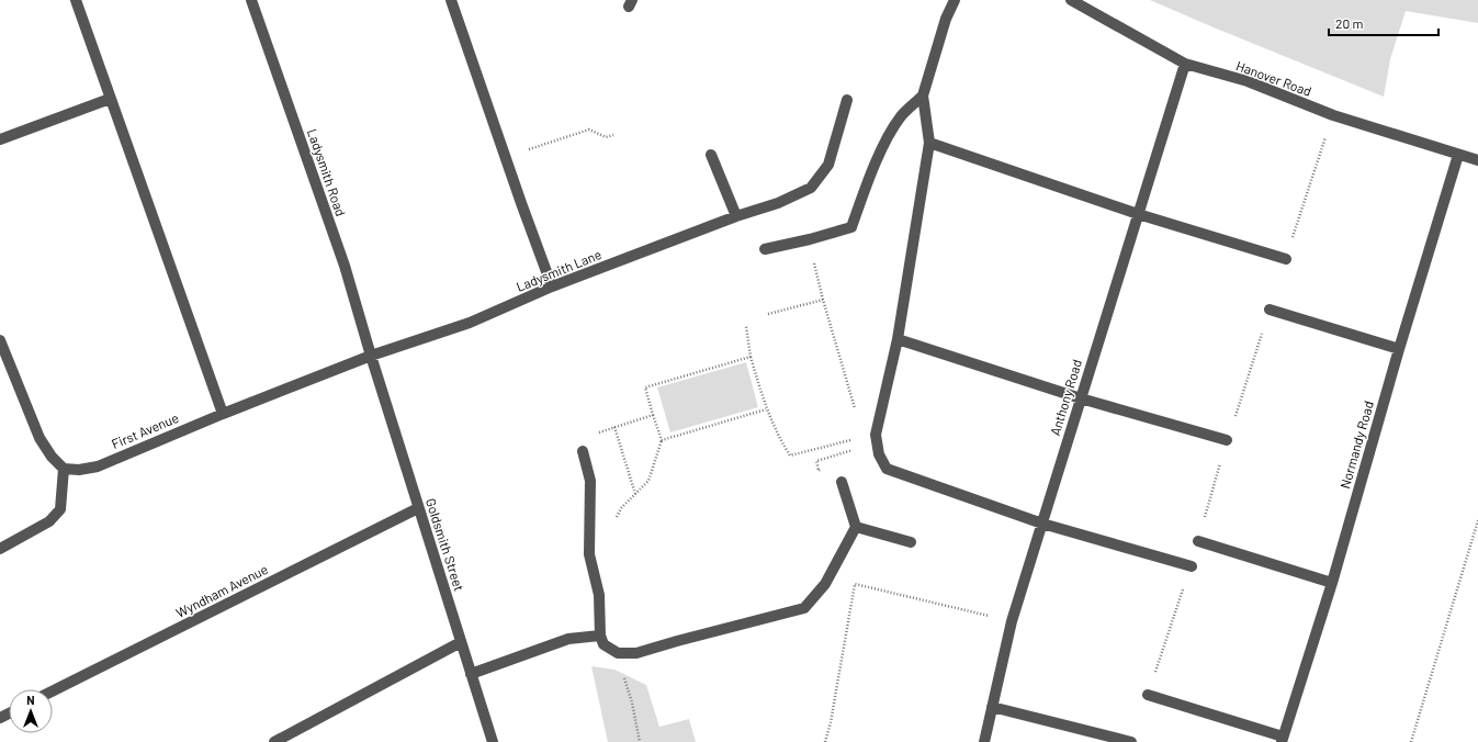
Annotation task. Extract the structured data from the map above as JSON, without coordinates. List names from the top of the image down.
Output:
{
  "streets": {
    "street": [
      "Hanover Road",
      "Ladysmith Road",
      "Ladysmith Lane",
      "Anthony Road",
      "First Avenue",
      "Normandy Road",
      "Goldsmith Street",
      "Wyndham Avenue"
    ]
  },
  "crossings": [
    ["Hanover Road", "Anthony Road"],
    ["Hanover Road", "Normandy Road"],
    ["Ladysmith Road", "Ladysmith Lane"],
    ["Ladysmith Road", "First Avenue"],
    ["Ladysmith Road", "Goldsmith Street"],
    ["Ladysmith Lane", "First Avenue"],
    ["Ladysmith Lane", "Goldsmith Street"],
    ["First Avenue", "Goldsmith Street"],
    ["Goldsmith Street", "Wyndham Avenue"]
  ],
  "scale_bar": "20 m",
  "north": "top"
}
